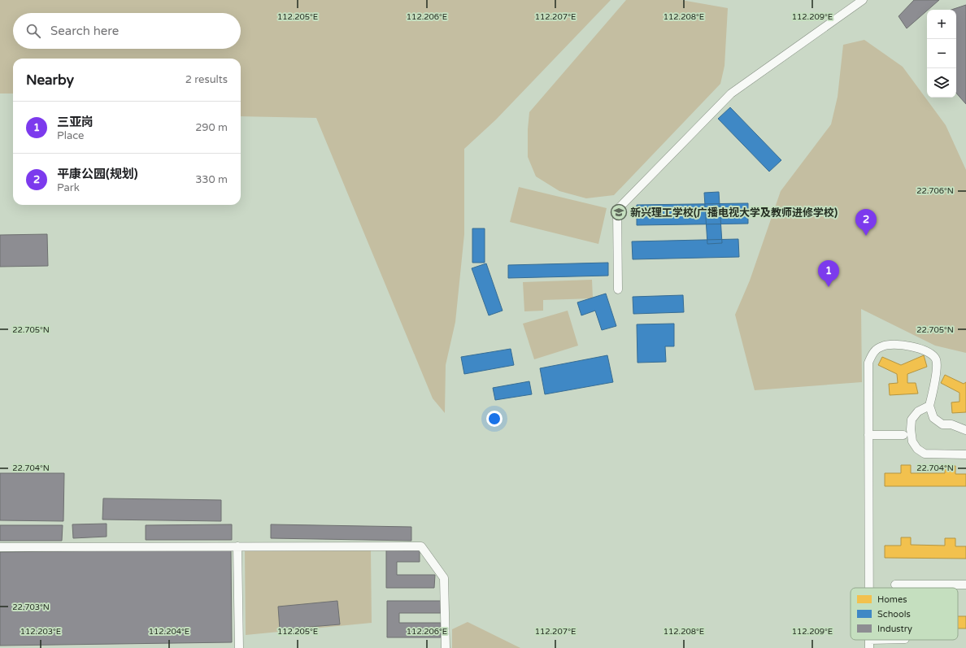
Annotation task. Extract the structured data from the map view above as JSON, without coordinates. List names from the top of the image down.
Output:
{
  "places": {
    "school or university": ["新兴理工学校(广播电视大学及教师进修学校)"]
  },
  "legend": ["Homes", "Schools", "Industry"],
  "page": {
    "map_buttons": ["+", "−"],
    "search": "Search here",
    "heading": ["Nearby", "2 results"],
    "list": [
      {
        "mark": "1",
        "name": "三亚岗",
        "note": "Place",
        "value": "290 m"
      },
      {
        "mark": "2",
        "name": "平康公园(规划)",
        "note": "Park",
        "value": "330 m"
      }
    ],
    "pins": ["2", "1"]
  },
  "coordinates": [
    "112.205°E",
    "112.206°E",
    "112.207°E",
    "112.208°E",
    "112.209°E",
    "22.706°N",
    "22.705°N",
    "22.704°N",
    "22.703°N",
    "112.203°E",
    "112.204°E"
  ]
}
